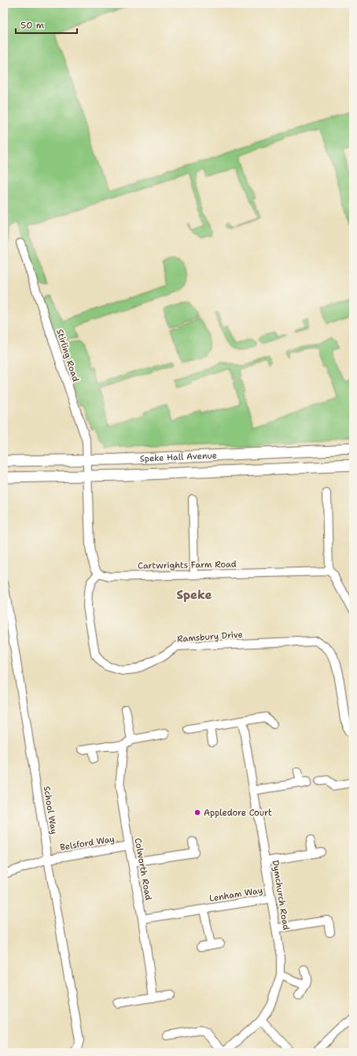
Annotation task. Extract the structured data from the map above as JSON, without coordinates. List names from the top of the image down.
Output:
{
  "streets": {
    "street": [
      "Stirling Road",
      "Speke Hall Avenue",
      "Cartwrights Farm Road",
      "Ramsbury Drive",
      "School Way",
      "Belsford Way",
      "Colworth Road",
      "Lenham Way",
      "Dymchurch Road"
    ]
  },
  "crossings": [
    ["Stirling Road", "Speke Hall Avenue"],
    ["Cartwrights Farm Road", "Ramsbury Drive"],
    ["School Way", "Belsford Way"],
    ["Belsford Way", "Colworth Road"],
    ["Colworth Road", "Lenham Way"],
    ["Lenham Way", "Dymchurch Road"]
  ],
  "districts": ["Speke"],
  "places": ["Appledore Court"],
  "scale_bar": "50 m"
}
